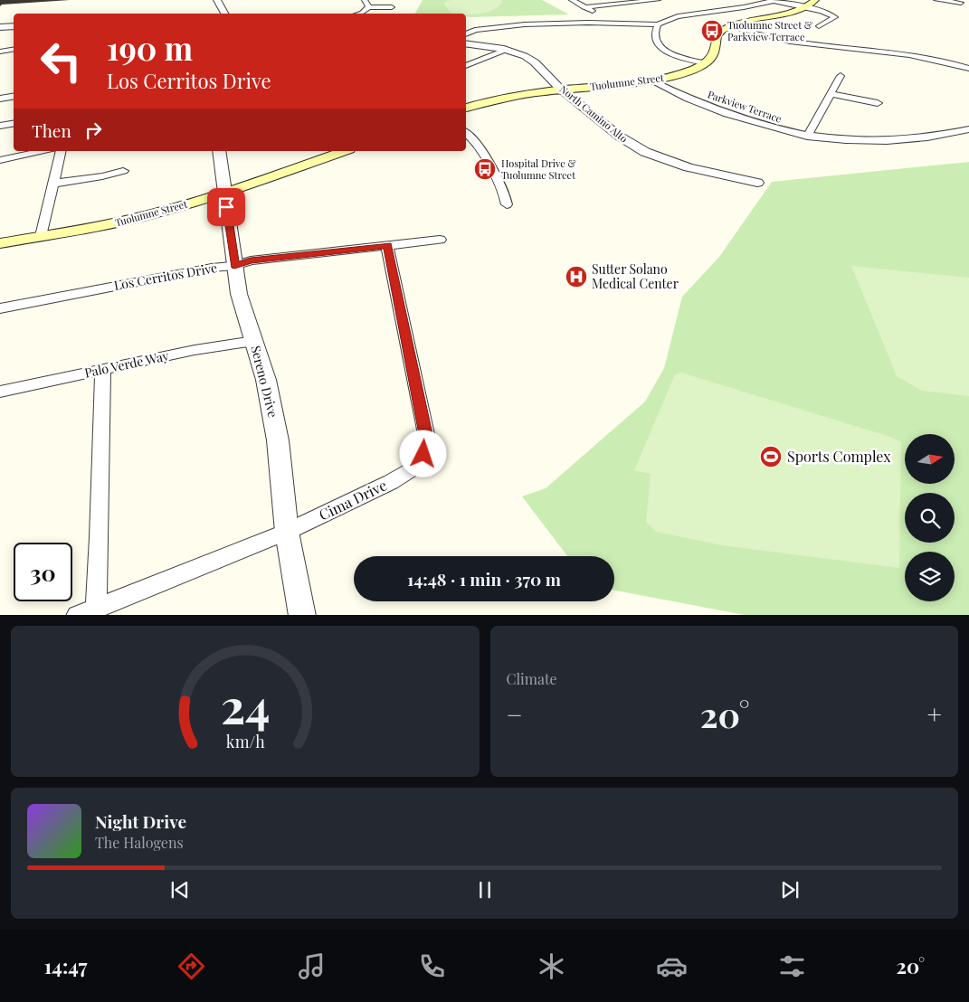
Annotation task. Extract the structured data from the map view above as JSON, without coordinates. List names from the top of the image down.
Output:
{
  "streets": {
    "main road": ["Tuolumne Street"],
    "street": [
      "Parkview Terrace",
      "North Camino Alto",
      "Los Cerritos Drive",
      "Palo Verde Way",
      "Sereno Drive",
      "Cima Drive"
    ]
  },
  "crossings": [
    ["Tuolumne Street", "Parkview Terrace"],
    ["Tuolumne Street", "North Camino Alto"],
    ["Tuolumne Street", "Sereno Drive"],
    ["Los Cerritos Drive", "Sereno Drive"],
    ["Los Cerritos Drive", "Cima Drive"],
    ["Palo Verde Way", "Sereno Drive"],
    ["Sereno Drive", "Cima Drive"]
  ],
  "places": {
    "bus stop": ["Tuolumne Street & Parkview Terrace", "Hospital Drive & Tuolumne Street"],
    "hospital": ["Sutter Solano Medical Center"],
    "sports": ["Sports Complex"]
  },
  "north": "right",
  "page": {
    "turn": ["190 m", "Los Cerritos Drive"],
    "then": "Then",
    "limit": "30",
    "trip": "14:48 · 1 min · 370 m",
    "tile": "Climate",
    "heat": ["−", "20°", "+"],
    "song": ["Night Drive", "The Halogens"],
    "tabs": ["14:47", "20°"],
    "gauge": ["24", "km/h"]
  }
}
